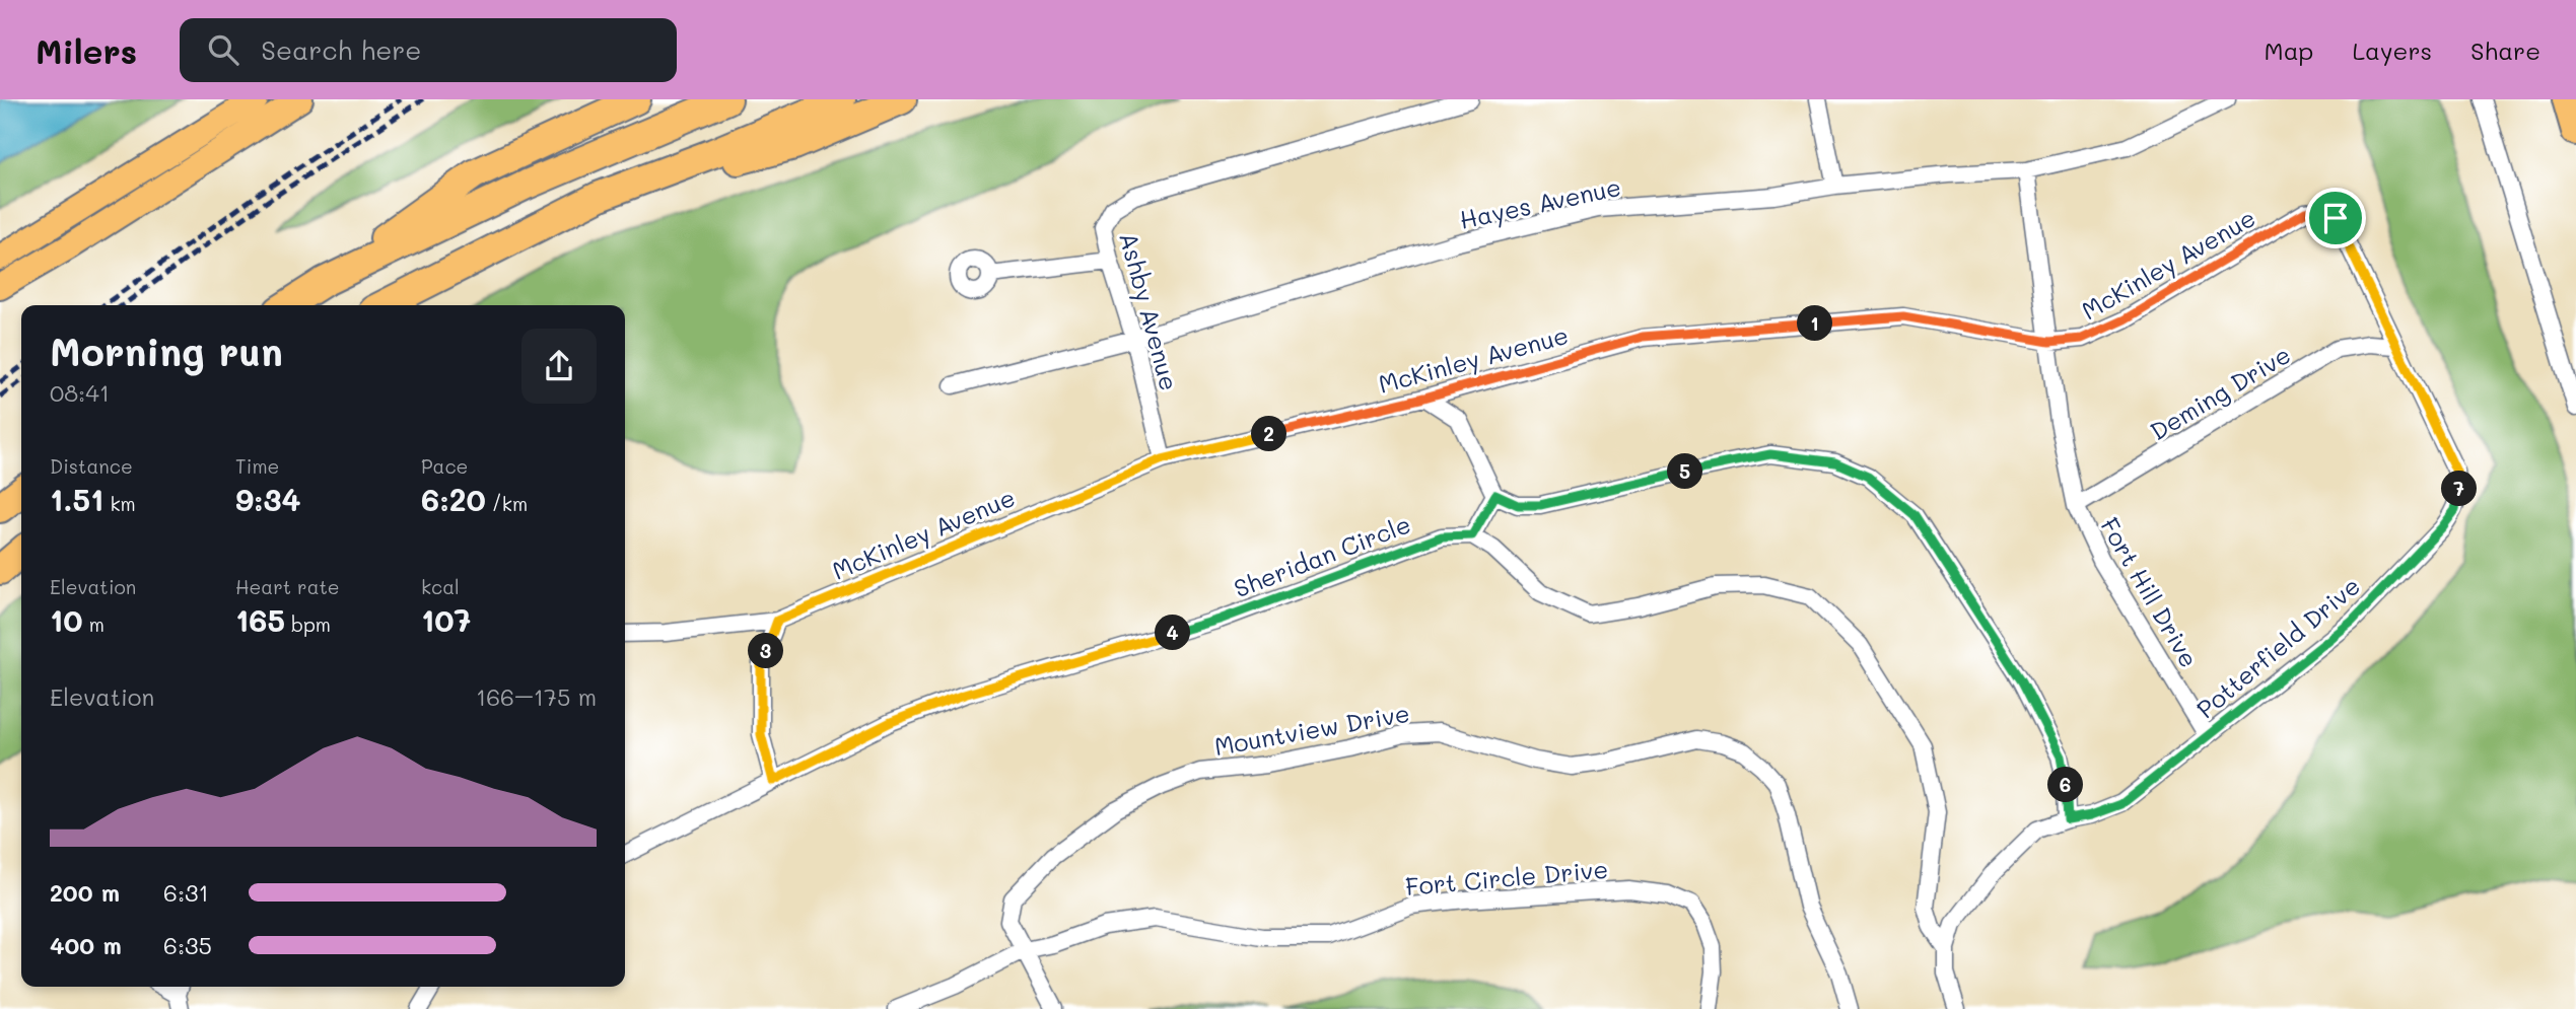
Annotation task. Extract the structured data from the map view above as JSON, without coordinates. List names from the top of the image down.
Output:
{
  "streets": {
    "street": [
      "Hayes Avenue",
      "McKinley Avenue",
      "Ashby Avenue",
      "Deming Drive",
      "Sheridan Circle",
      "Fort Hill Drive",
      "Potterfield Drive",
      "Mountview Drive",
      "Fort Circle Drive"
    ]
  },
  "crossings": [
    ["Hayes Avenue", "Ashby Avenue"],
    ["Hayes Avenue", "Fort Hill Drive"],
    ["McKinley Avenue", "Ashby Avenue"],
    ["McKinley Avenue", "Fort Hill Drive"],
    ["McKinley Avenue", "Potterfield Drive"],
    ["Deming Drive", "Fort Hill Drive"],
    ["Deming Drive", "Potterfield Drive"],
    ["Fort Hill Drive", "Potterfield Drive"],
    ["Mountview Drive", "Fort Circle Drive"]
  ],
  "page": {
    "header": "Milers",
    "search": "Search here",
    "nav": ["Map", "Layers", "Share"],
    "pins": [
      "1",
      "2",
      "5",
      "7",
      "4",
      "3",
      "6"
    ],
    "heading": ["Morning run", "08:41"],
    "stats": [
      ["Distance", "1.51 km"],
      ["Time", "9:34"],
      ["Pace", "6:20 /km"],
      ["Elevation", "10 m"],
      ["Heart rate", "165 bpm"],
      ["kcal", "107"]
    ],
    "chart": ["Elevation", "166–175 m"],
    "list": [
      {
        "name": "200 m",
        "note": "6:31"
      },
      {
        "name": "400 m",
        "note": "6:35"
      }
    ]
  }
}
